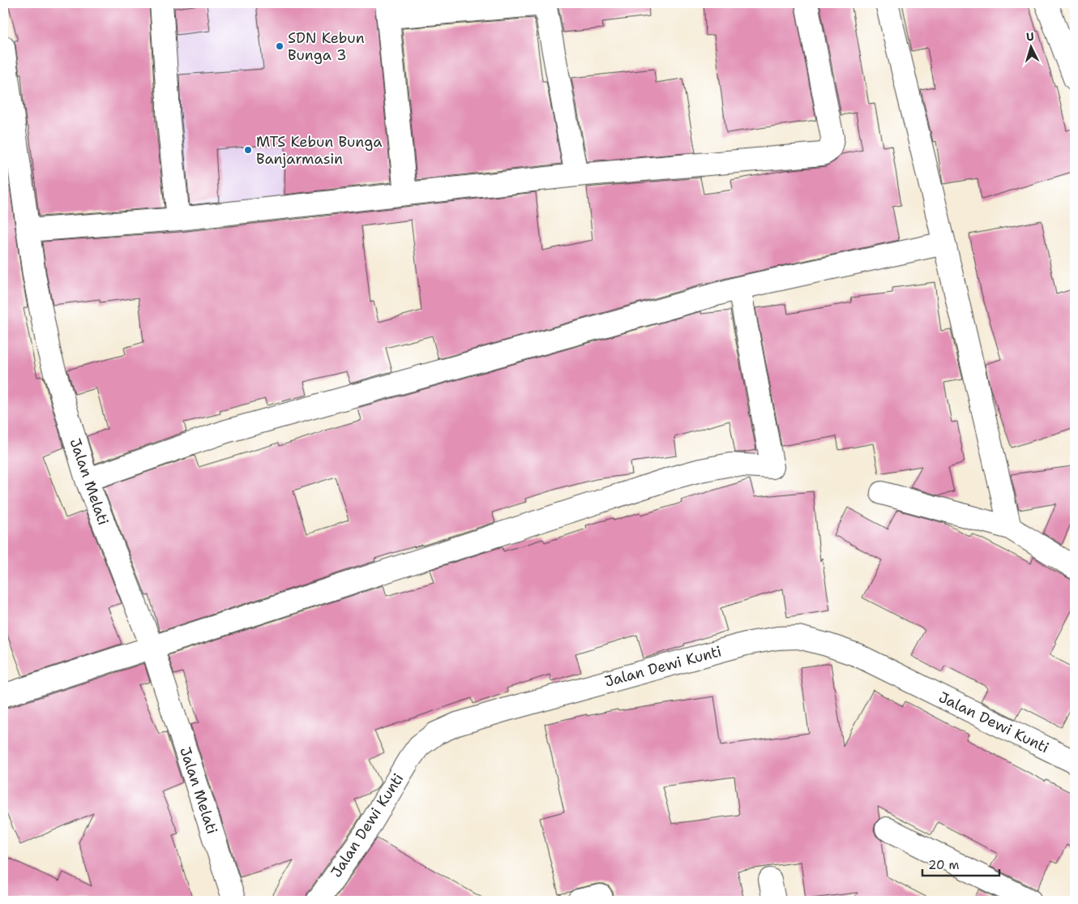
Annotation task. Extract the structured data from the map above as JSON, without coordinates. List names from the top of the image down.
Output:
{
  "streets": {
    "street": ["Jalan Melati", "Jalan Dewi Kunti"]
  },
  "places": ["SDN Kebun Bunga 3", "MTS Kebun Bunga Banjarmasin"],
  "scale_bar": "20 m",
  "north": "top"
}
